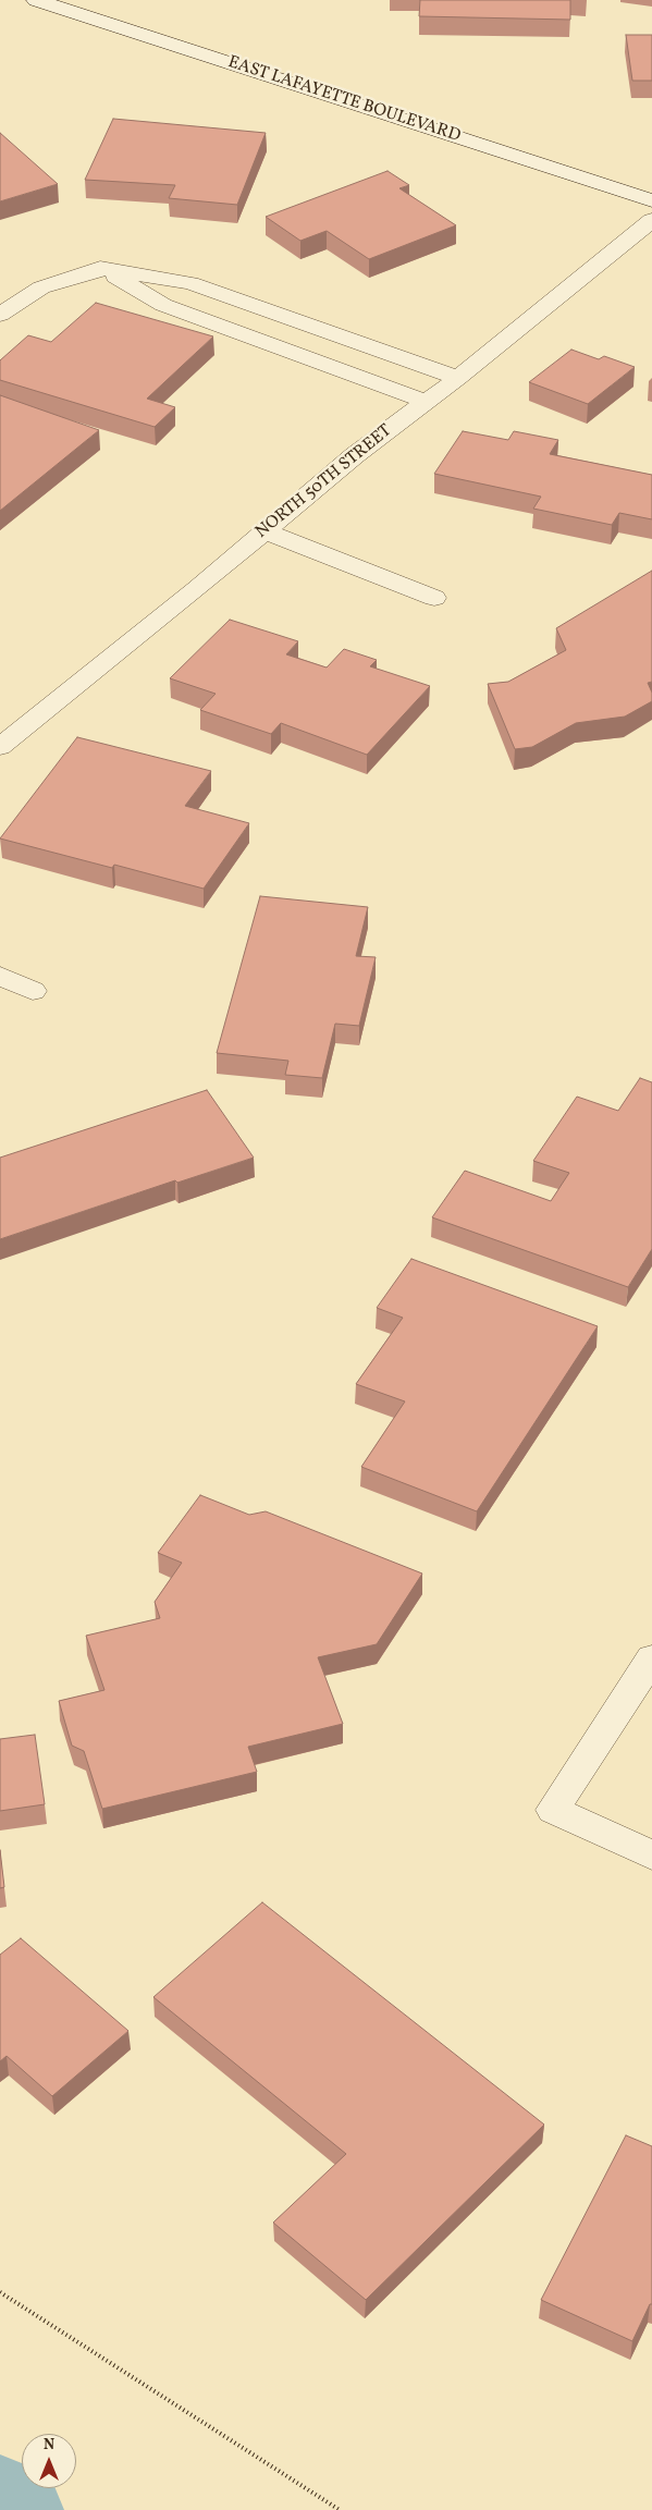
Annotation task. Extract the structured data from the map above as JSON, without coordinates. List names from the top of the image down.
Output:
{
  "streets": {
    "street": ["EAST LAFAYETTE BOULEVARD", "NORTH 50TH STREET"]
  },
  "north": "top"
}
